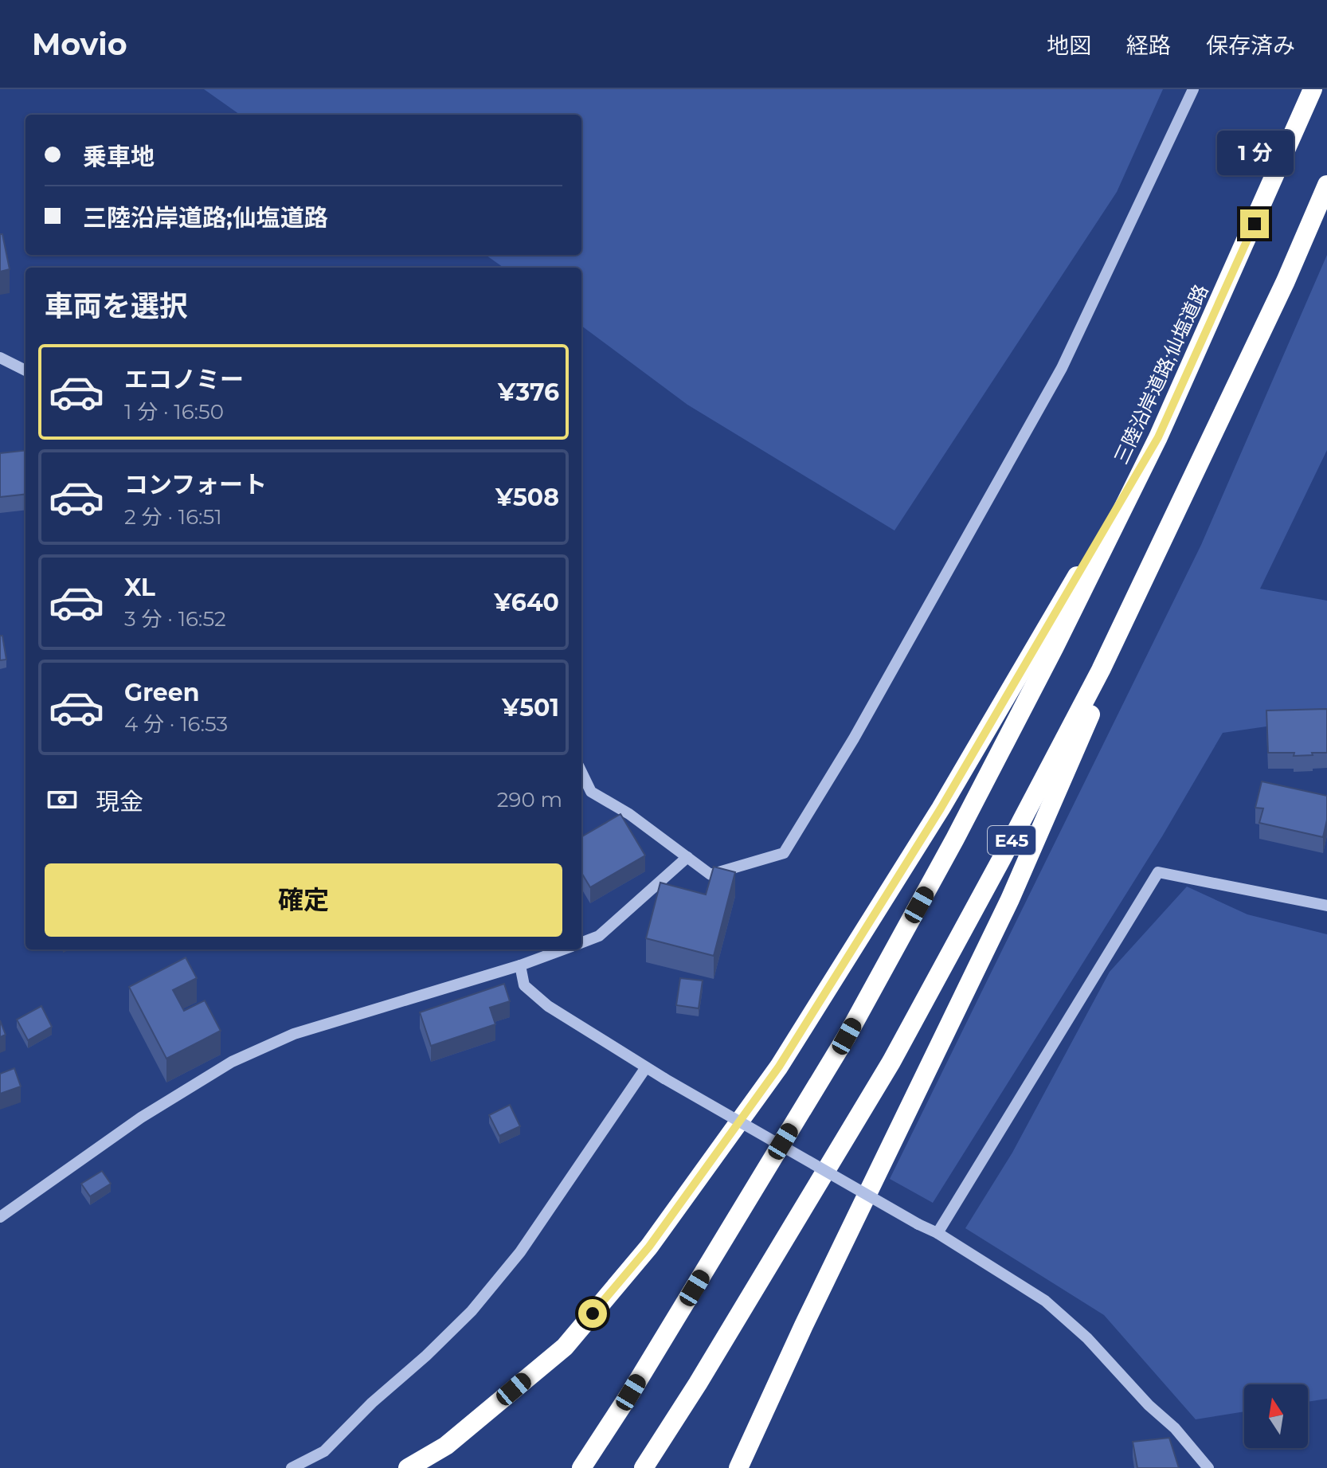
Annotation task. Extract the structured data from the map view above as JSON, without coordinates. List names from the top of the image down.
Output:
{
  "streets": {
    "highway": ["三陸沿岸道路;仙塩道路", "E45"]
  },
  "north": "top",
  "page": {
    "header": "Movio",
    "nav": ["地図", "経路", "保存済み"],
    "banner": ["乗車地", "三陸沿岸道路;仙塩道路"],
    "bubble": "1 分",
    "heading": "車両を選択",
    "list": [
      {
        "name": "エコノミー",
        "note": "1 分 · 16:50",
        "value": "¥376"
      },
      {
        "name": "コンフォート",
        "note": "2 分 · 16:51",
        "value": "¥508"
      },
      {
        "name": "XL",
        "note": "3 分 · 16:52",
        "value": "¥640"
      },
      {
        "name": "Green",
        "note": "4 分 · 16:53",
        "value": "¥501"
      }
    ],
    "pay": ["現金", "290 m"],
    "buttons": "確定"
  }
}
